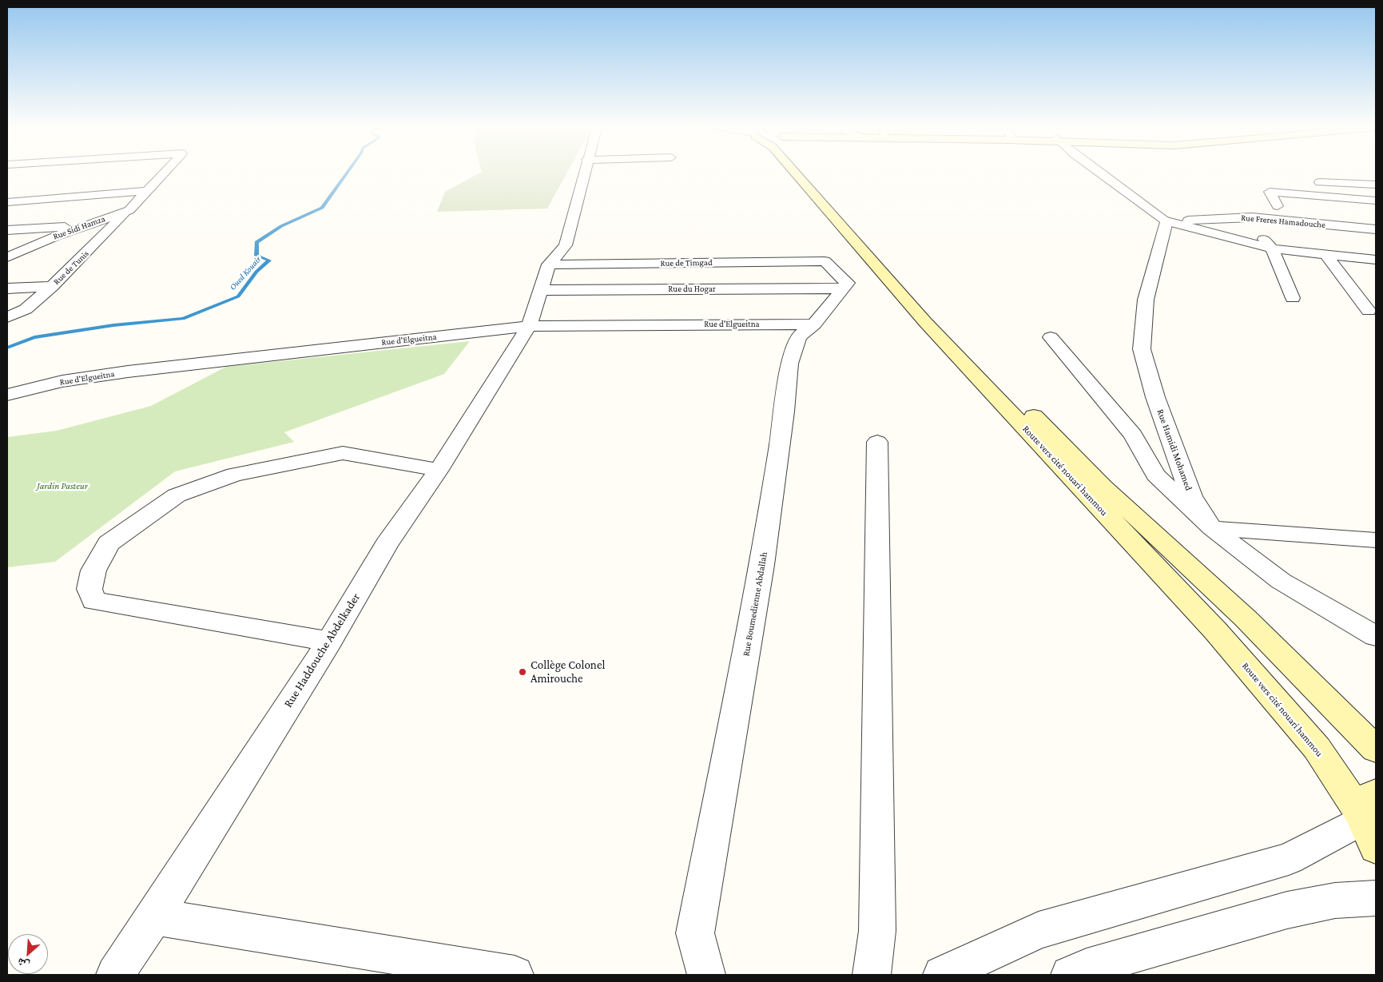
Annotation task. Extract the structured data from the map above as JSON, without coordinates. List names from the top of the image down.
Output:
{
  "streets": {
    "main road": ["Route vers cité nouari hammou"],
    "street": [
      "Rue Freres Hamadouche",
      "Rue Sidi Hamza",
      "Rue de Timgad",
      "Rue de Tunis",
      "Rue du Hogar",
      "Rue d'Elgueitna",
      "Rue Hamidi Mohamed",
      "Rue Boumedienne Abdallah",
      "Rue Haddouche Abdelkader"
    ]
  },
  "crossings": [
    ["Rue Freres Hamadouche", "Rue Hamidi Mohamed"],
    ["Rue Sidi Hamza", "Rue de Tunis"],
    ["Rue de Timgad", "Rue du Hogar"],
    ["Rue de Timgad", "Rue Boumedienne Abdallah"],
    ["Rue de Timgad", "Rue Haddouche Abdelkader"],
    ["Rue du Hogar", "Rue Boumedienne Abdallah"],
    ["Rue du Hogar", "Rue Haddouche Abdelkader"],
    ["Rue d'Elgueitna", "Rue Boumedienne Abdallah"],
    ["Rue d'Elgueitna", "Rue Haddouche Abdelkader"]
  ],
  "water": ["Oued Kouair"],
  "parks": ["Jardin Pasteur"],
  "places": ["Collège Colonel Amirouche"],
  "north": "bottom left"
}
